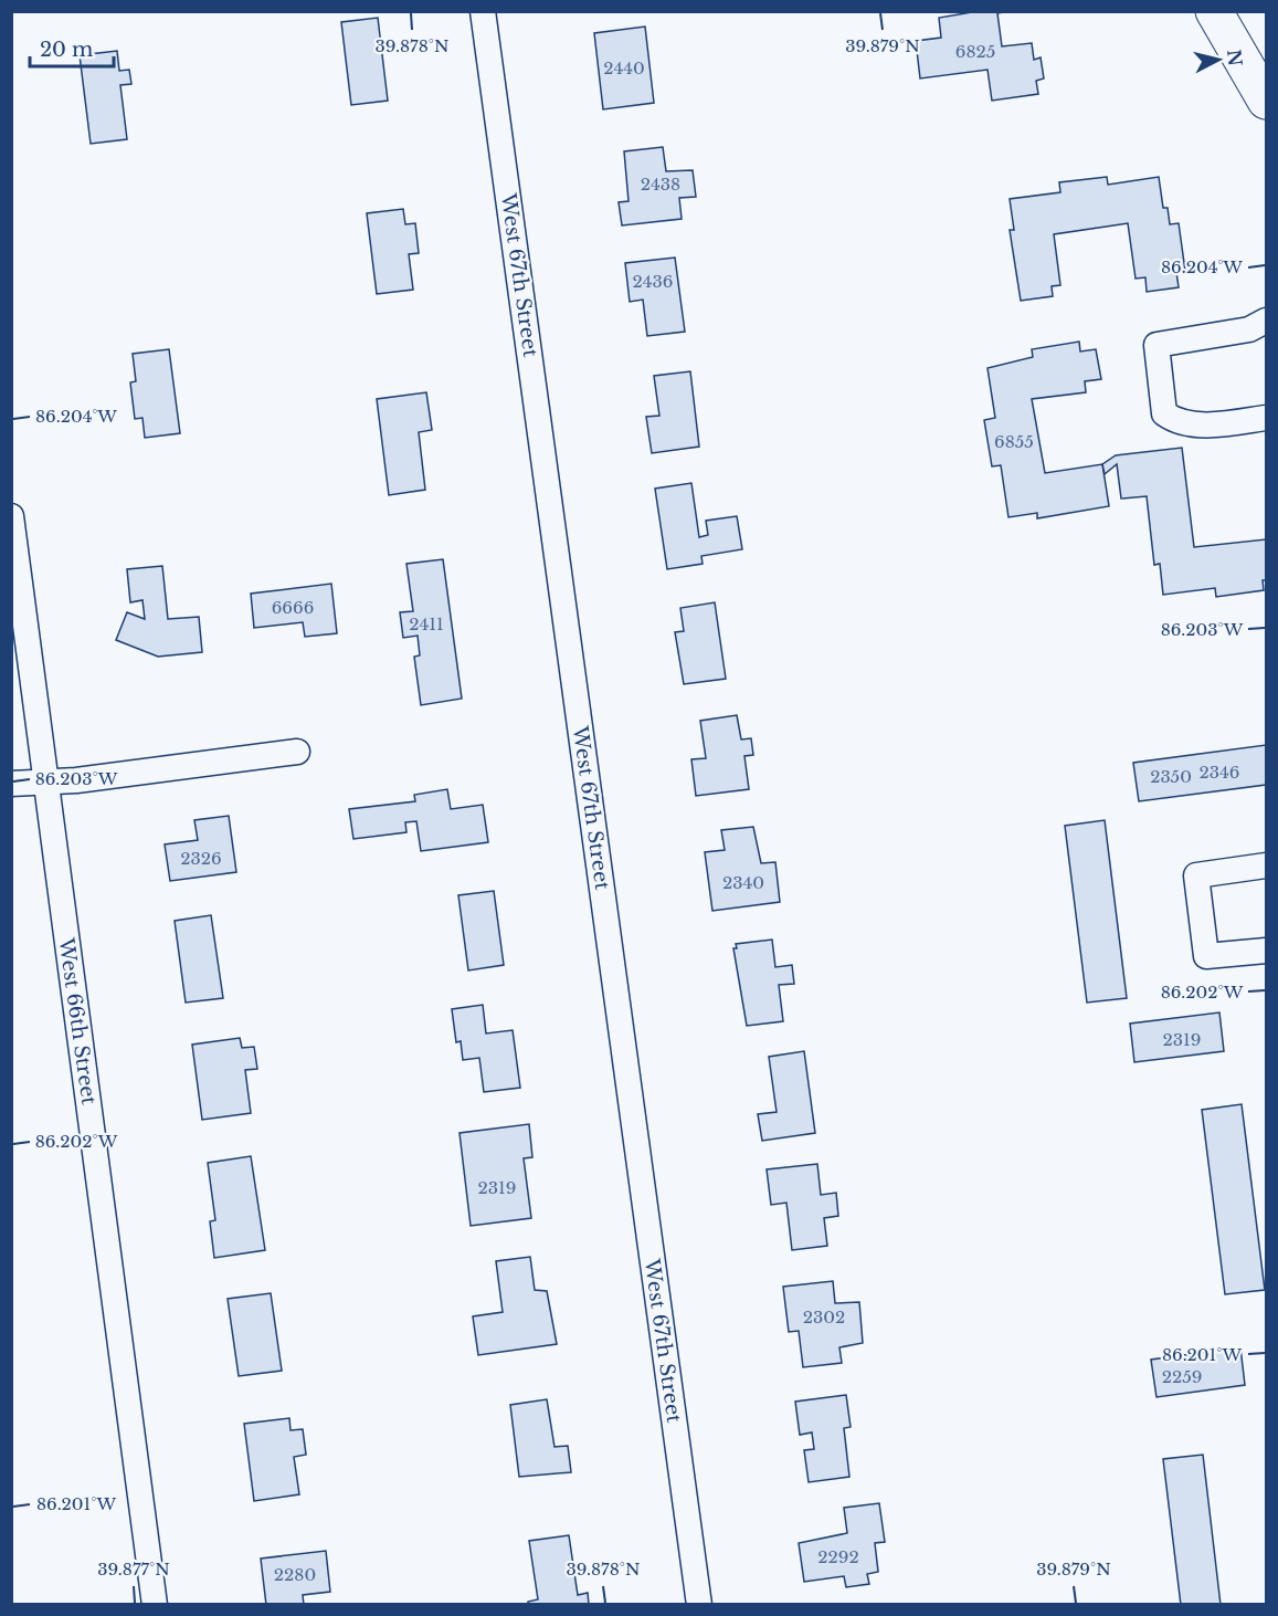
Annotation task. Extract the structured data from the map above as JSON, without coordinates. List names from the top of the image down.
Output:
{
  "streets": {
    "street": ["West 67th Street", "West 66th Street"]
  },
  "house_numbers": [
    "6825",
    "2440",
    "2438",
    "2436",
    "6855",
    "6666",
    "2411",
    "2346",
    "2350",
    "2326",
    "2340",
    "2319",
    "2319",
    "2302",
    "2259",
    "2292",
    "2280"
  ],
  "scale_bar": "20 m",
  "north": "right",
  "coordinates": [
    "39.878°N",
    "39.879°N",
    "86.204°W",
    "86.203°W",
    "86.202°W",
    "86.201°W",
    "39.877°N"
  ]
}
